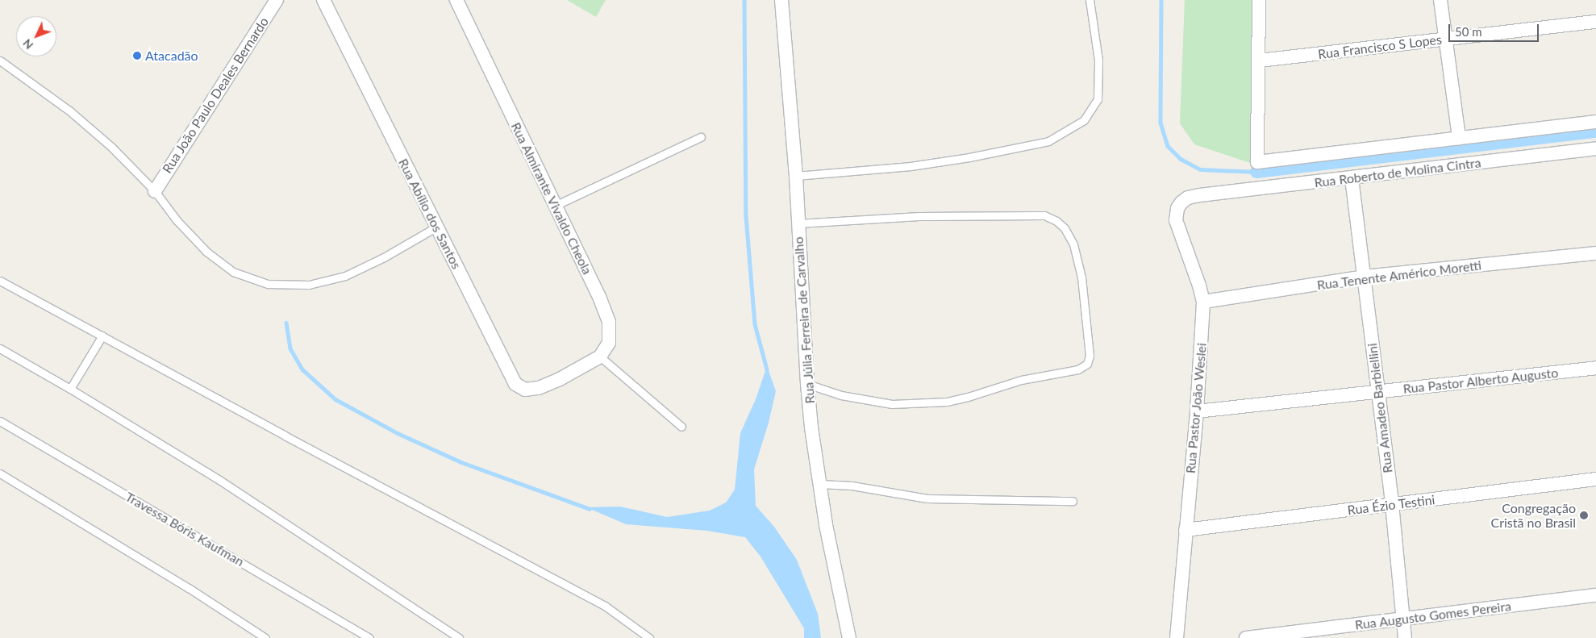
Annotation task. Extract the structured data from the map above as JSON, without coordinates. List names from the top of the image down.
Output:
{
  "streets": {
    "street": [
      "Rua Francisco S Lopes",
      "Rua João Paulo Deales Bernardo",
      "Rua Roberto de Molina Cintra",
      "Rua Almirante Vivaldo Cheola",
      "Rua Abílio dos Santos",
      "Rua Tenente Américo Moretti",
      "Rua Júlia Ferreira de Carvalho",
      "Rua Pastor Alberto Augusto",
      "Rua Pastor João Weslei",
      "Rua Amadeo Barbiellini",
      "Rua Ézio Testini",
      "Rua Augusto Gomes Pereira"
    ],
    "lane": ["Travessa Bóris Kaufman"]
  },
  "crossings": [
    ["Rua Francisco S Lopes", "Rua Roberto de Molina Cintra"],
    ["Rua Roberto de Molina Cintra", "Rua Pastor João Weslei"],
    ["Rua Roberto de Molina Cintra", "Rua Amadeo Barbiellini"],
    ["Rua Almirante Vivaldo Cheola", "Rua Abílio dos Santos"],
    ["Rua Tenente Américo Moretti", "Rua Pastor João Weslei"],
    ["Rua Tenente Américo Moretti", "Rua Amadeo Barbiellini"],
    ["Rua Pastor Alberto Augusto", "Rua Pastor João Weslei"],
    ["Rua Pastor Alberto Augusto", "Rua Amadeo Barbiellini"],
    ["Rua Pastor João Weslei", "Rua Ézio Testini"],
    ["Rua Amadeo Barbiellini", "Rua Ézio Testini"],
    ["Rua Amadeo Barbiellini", "Rua Augusto Gomes Pereira"]
  ],
  "places": ["Atacadão", "Congregação Cristã no Brasil"],
  "scale_bar": "50 m",
  "north": "bottom left"
}
